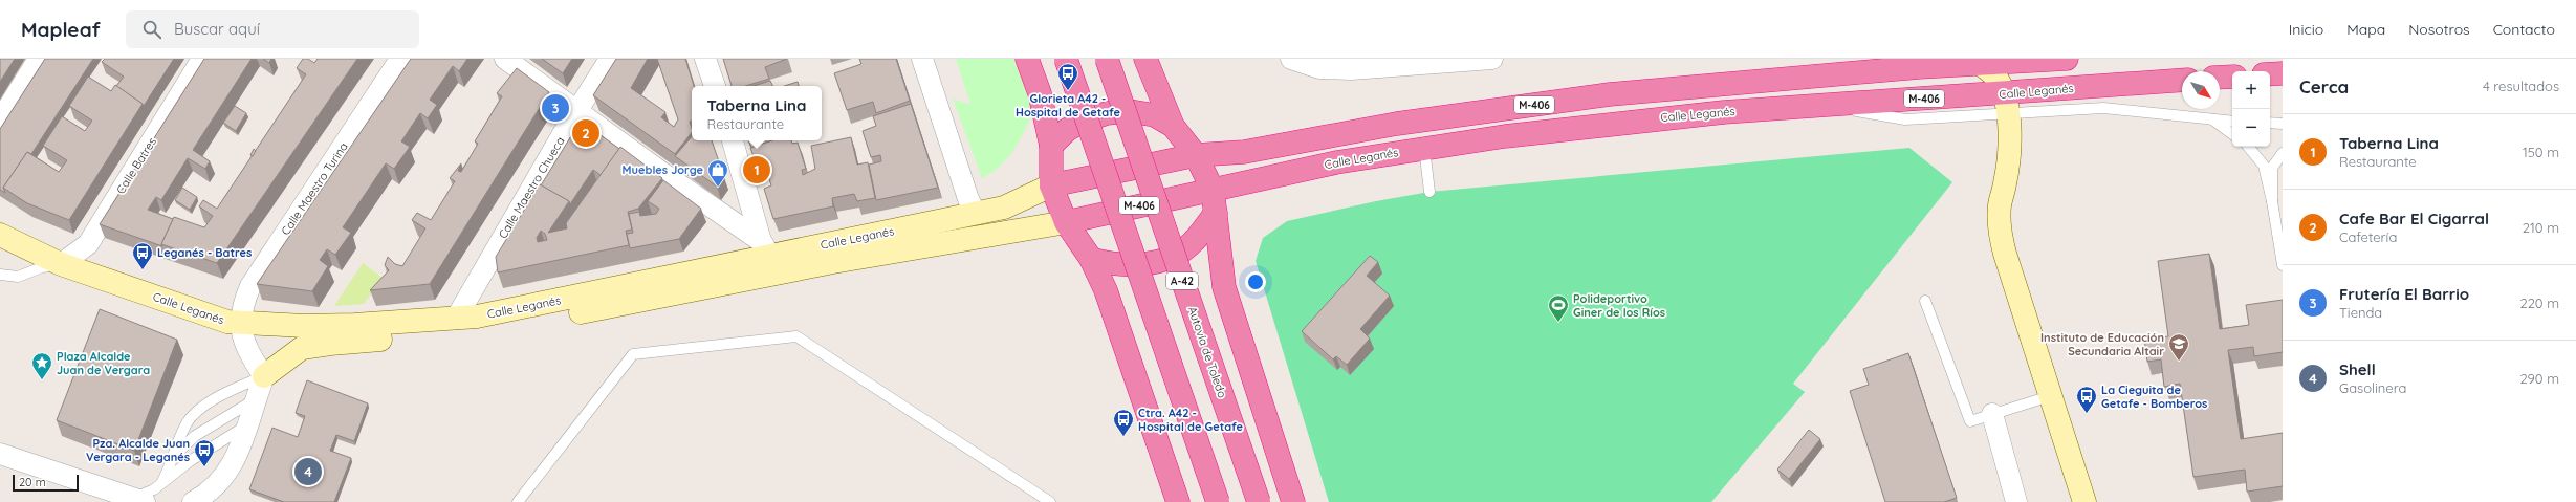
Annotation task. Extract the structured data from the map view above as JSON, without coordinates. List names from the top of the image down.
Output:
{
  "streets": {
    "highway": [
      "Calle Leganés",
      "M-406",
      "A-42",
      "Autovía de Toledo"
    ],
    "street": ["Calle Batres", "Calle Maestro Chueca", "Calle Maestro Turina"]
  },
  "crossings": [
    ["Calle Leganés", "Calle Batres"],
    ["Calle Leganés", "Calle Maestro Chueca"],
    ["Calle Leganés", "Calle Maestro Turina"]
  ],
  "places": {
    "bus stop": [
      "Glorieta A42 - Hospital de Getafe",
      "Leganés - Batres",
      "La Cieguita de Getafe - Bomberos",
      "Ctra. A42 - Hospital de Getafe",
      "Pza. Alcalde Juan Vergara - Leganés"
    ],
    "shop": ["Muebles Jorge"],
    "sports": ["Polideportivo Giner de los Ríos"],
    "school or university": ["Instituto de Educación Secundaria Altair"],
    "place": ["Plaza Alcalde Juan de Vergara"]
  },
  "scale_bar": "20 m",
  "north": "bottom right",
  "page": {
    "header": "Mapleaf",
    "search": "Buscar aquí",
    "nav": [
      "Inicio",
      "Mapa",
      "Nosotros",
      "Contacto"
    ],
    "heading": ["Cerca", "4 resultados"],
    "map_buttons": ["+", "−"],
    "popup": ["Taberna Lina", "Restaurante"],
    "pins": [
      "3",
      "2",
      "1",
      "4"
    ],
    "list": [
      {
        "mark": "1",
        "name": "Taberna Lina",
        "note": "Restaurante",
        "value": "150 m"
      },
      {
        "mark": "2",
        "name": "Cafe Bar El Cigarral",
        "note": "Cafetería",
        "value": "210 m"
      },
      {
        "mark": "3",
        "name": "Frutería El Barrio",
        "note": "Tienda",
        "value": "220 m"
      },
      {
        "mark": "4",
        "name": "Shell",
        "note": "Gasolinera",
        "value": "290 m"
      }
    ],
    "scale": "20 m"
  }
}
